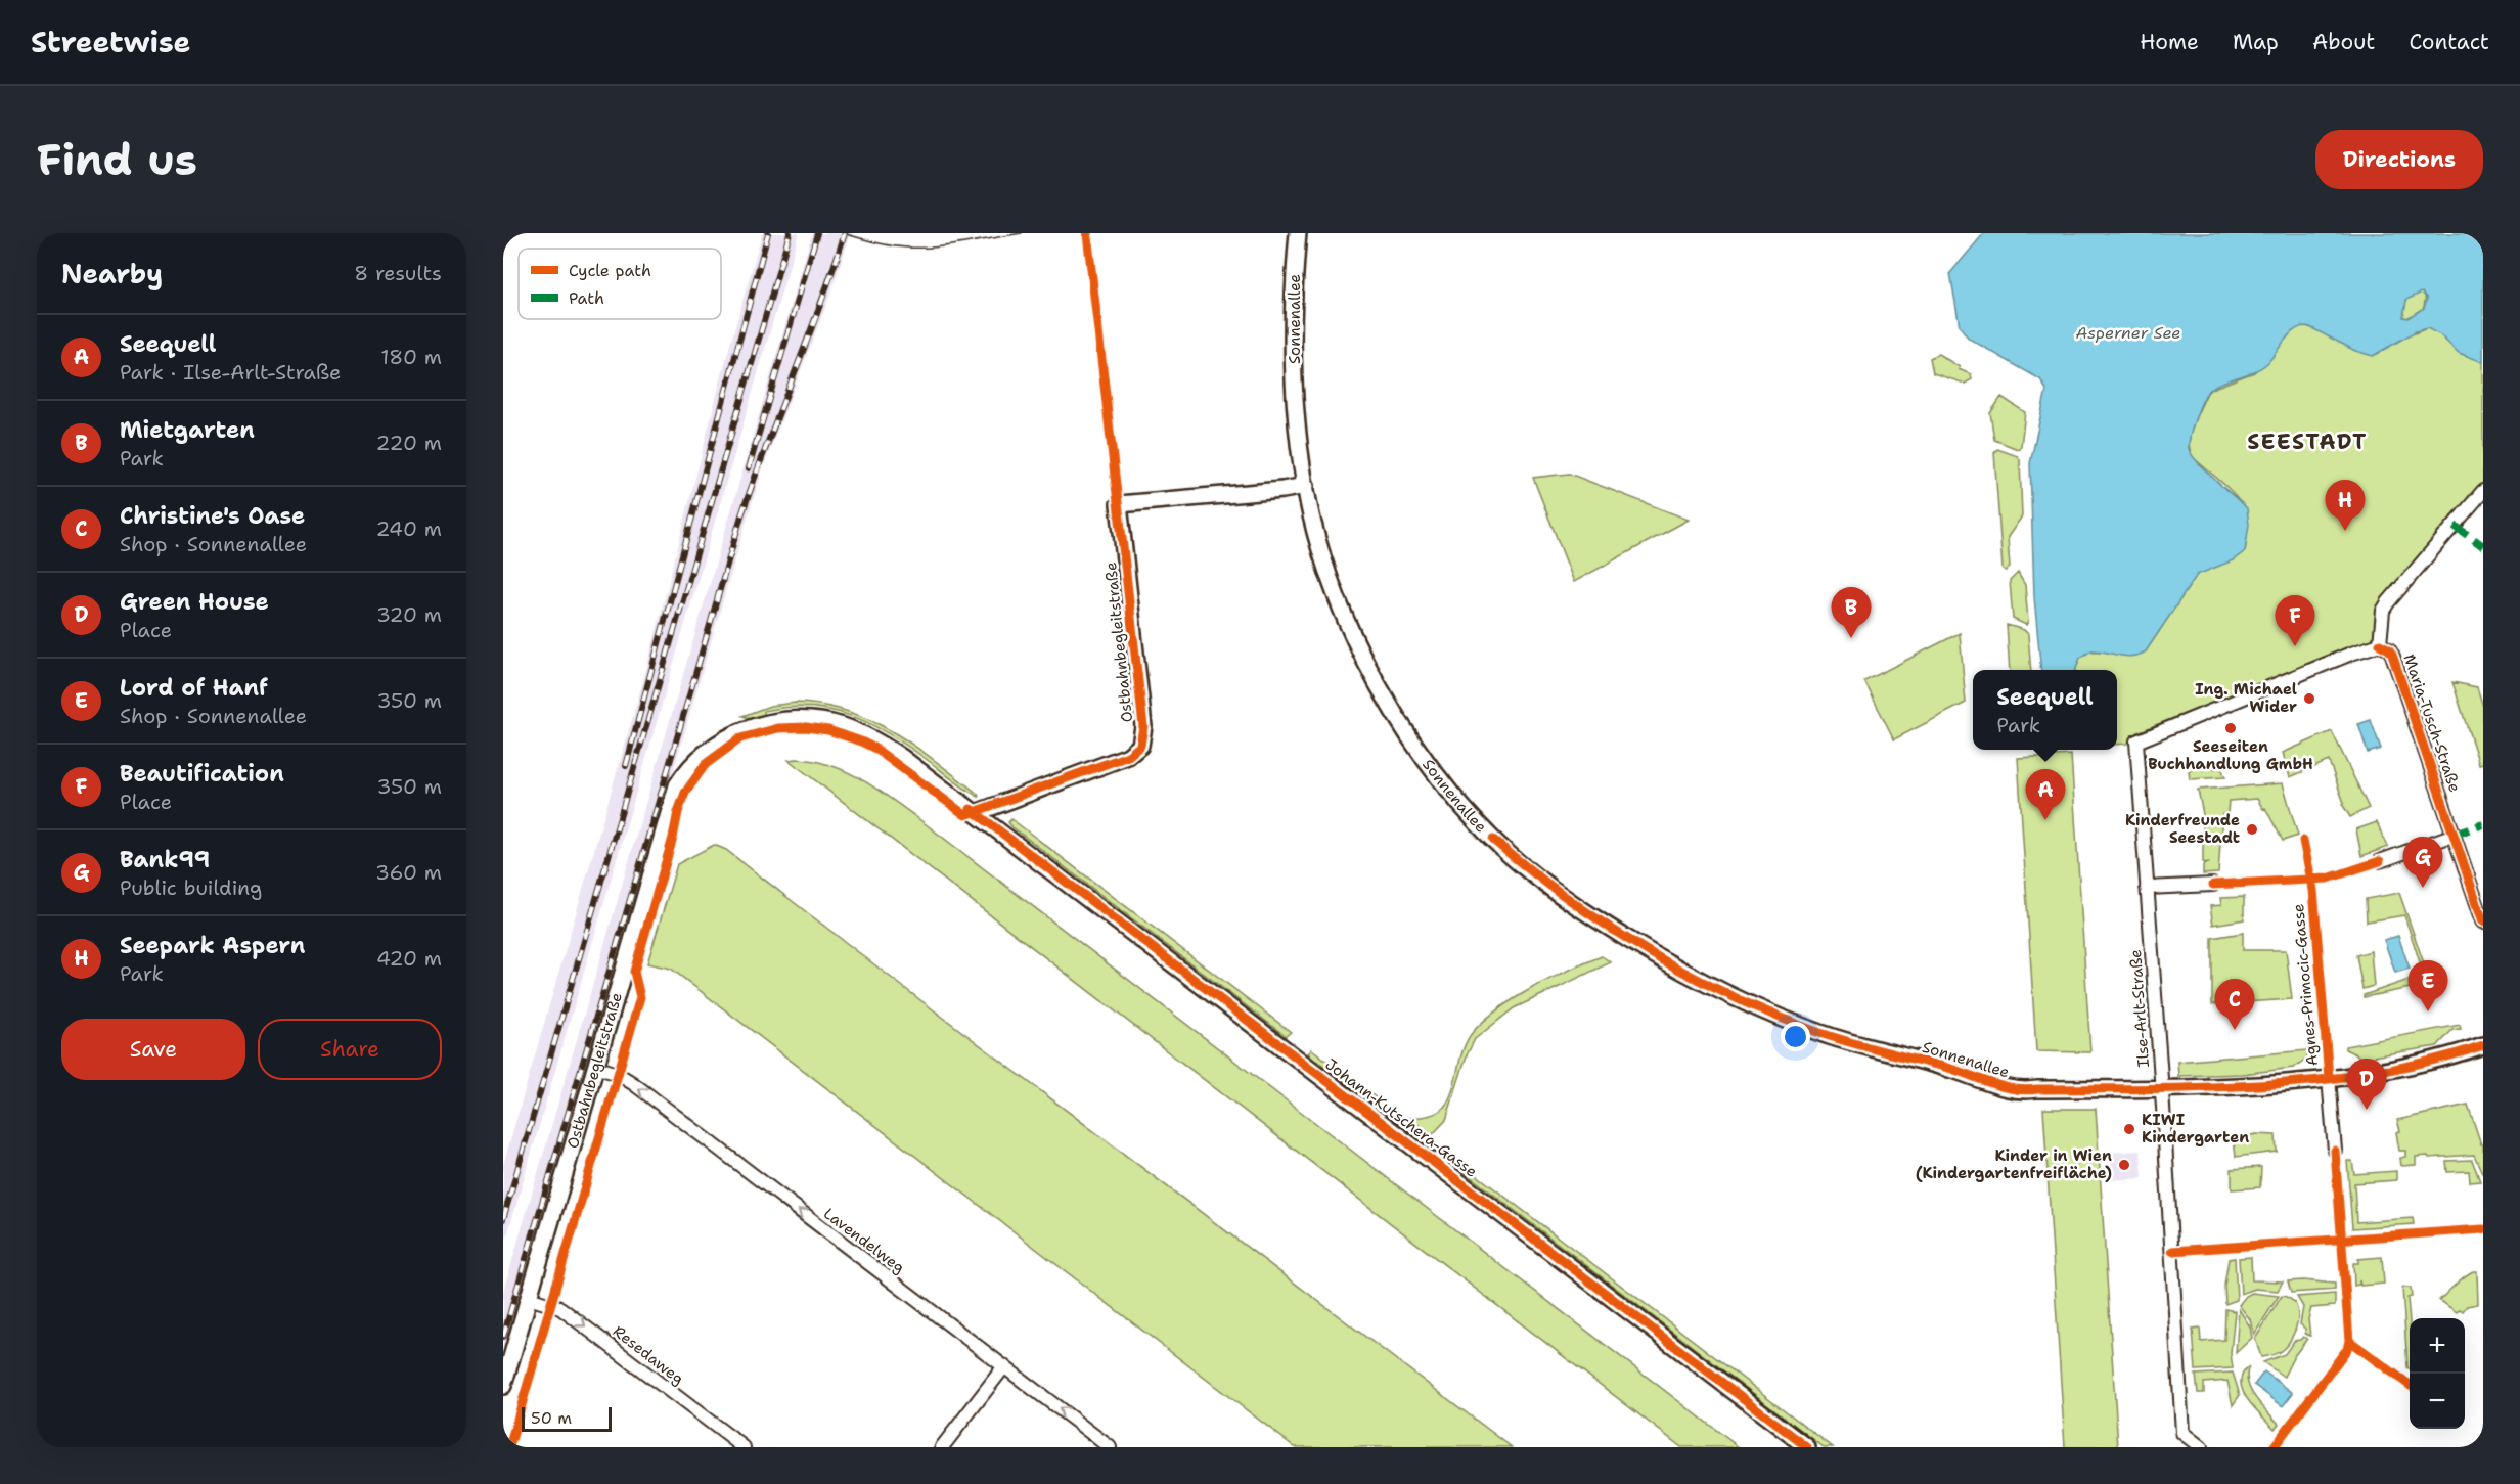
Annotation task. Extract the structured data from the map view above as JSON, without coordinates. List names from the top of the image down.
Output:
{
  "streets": {
    "street": [
      "Sonnenallee",
      "Ostbahnbegleitstraße",
      "Maria-Tusch-Straße",
      "Agnes-Primocic-Gasse",
      "Ilse-Arlt-Straße",
      "Johann-Kutschera-Gasse",
      "Lavendelweg",
      "Resedaweg"
    ]
  },
  "crossings": [
    ["Sonnenallee", "Ostbahnbegleitstraße"],
    ["Sonnenallee", "Agnes-Primocic-Gasse"],
    ["Sonnenallee", "Ilse-Arlt-Straße"],
    ["Ostbahnbegleitstraße", "Johann-Kutschera-Gasse"],
    ["Ostbahnbegleitstraße", "Lavendelweg"],
    ["Ostbahnbegleitstraße", "Resedaweg"],
    ["Maria-Tusch-Straße", "Ilse-Arlt-Straße"]
  ],
  "one_way": ["Lavendelweg", "Resedaweg"],
  "districts": ["SEESTADT"],
  "water": ["Asperner See"],
  "places": [
    "Ing. Michael Wider",
    "Seeseiten Buchhandlung GmbH",
    "Kinderfreunde Seestadt",
    "KIWI Kindergarten",
    "Kinder in Wien (Kindergartenfreifläche)"
  ],
  "legend": ["Cycle path", "Path"],
  "scale_bar": "50 m",
  "page": {
    "header": "Streetwise",
    "nav": [
      "Home",
      "Map",
      "About",
      "Contact"
    ],
    "buttons": [
      "Directions",
      ["Save", "Share"]
    ],
    "title": "Find us",
    "heading": ["Nearby", "8 results"],
    "list": [
      {
        "mark": "A",
        "name": "Seequell",
        "note": "Park · Ilse-Arlt-Straße",
        "value": "180 m"
      },
      {
        "mark": "B",
        "name": "Mietgarten",
        "note": "Park",
        "value": "220 m"
      },
      {
        "mark": "C",
        "name": "Christine's Oase",
        "note": "Shop · Sonnenallee",
        "value": "240 m"
      },
      {
        "mark": "D",
        "name": "Green House",
        "note": "Place",
        "value": "320 m"
      },
      {
        "mark": "E",
        "name": "Lord of Hanf",
        "note": "Shop · Sonnenallee",
        "value": "350 m"
      },
      {
        "mark": "F",
        "name": "Beautification",
        "note": "Place",
        "value": "350 m"
      },
      {
        "mark": "G",
        "name": "Bank99",
        "note": "Public building",
        "value": "360 m"
      },
      {
        "mark": "H",
        "name": "Seepark Aspern",
        "note": "Park",
        "value": "420 m"
      }
    ],
    "pins": [
      "H",
      "B",
      "F",
      "A",
      "G",
      "E",
      "C",
      "D"
    ],
    "popup": ["Seequell", "Park"],
    "map_buttons": ["+", "−"],
    "scale": "50 m"
  }
}
